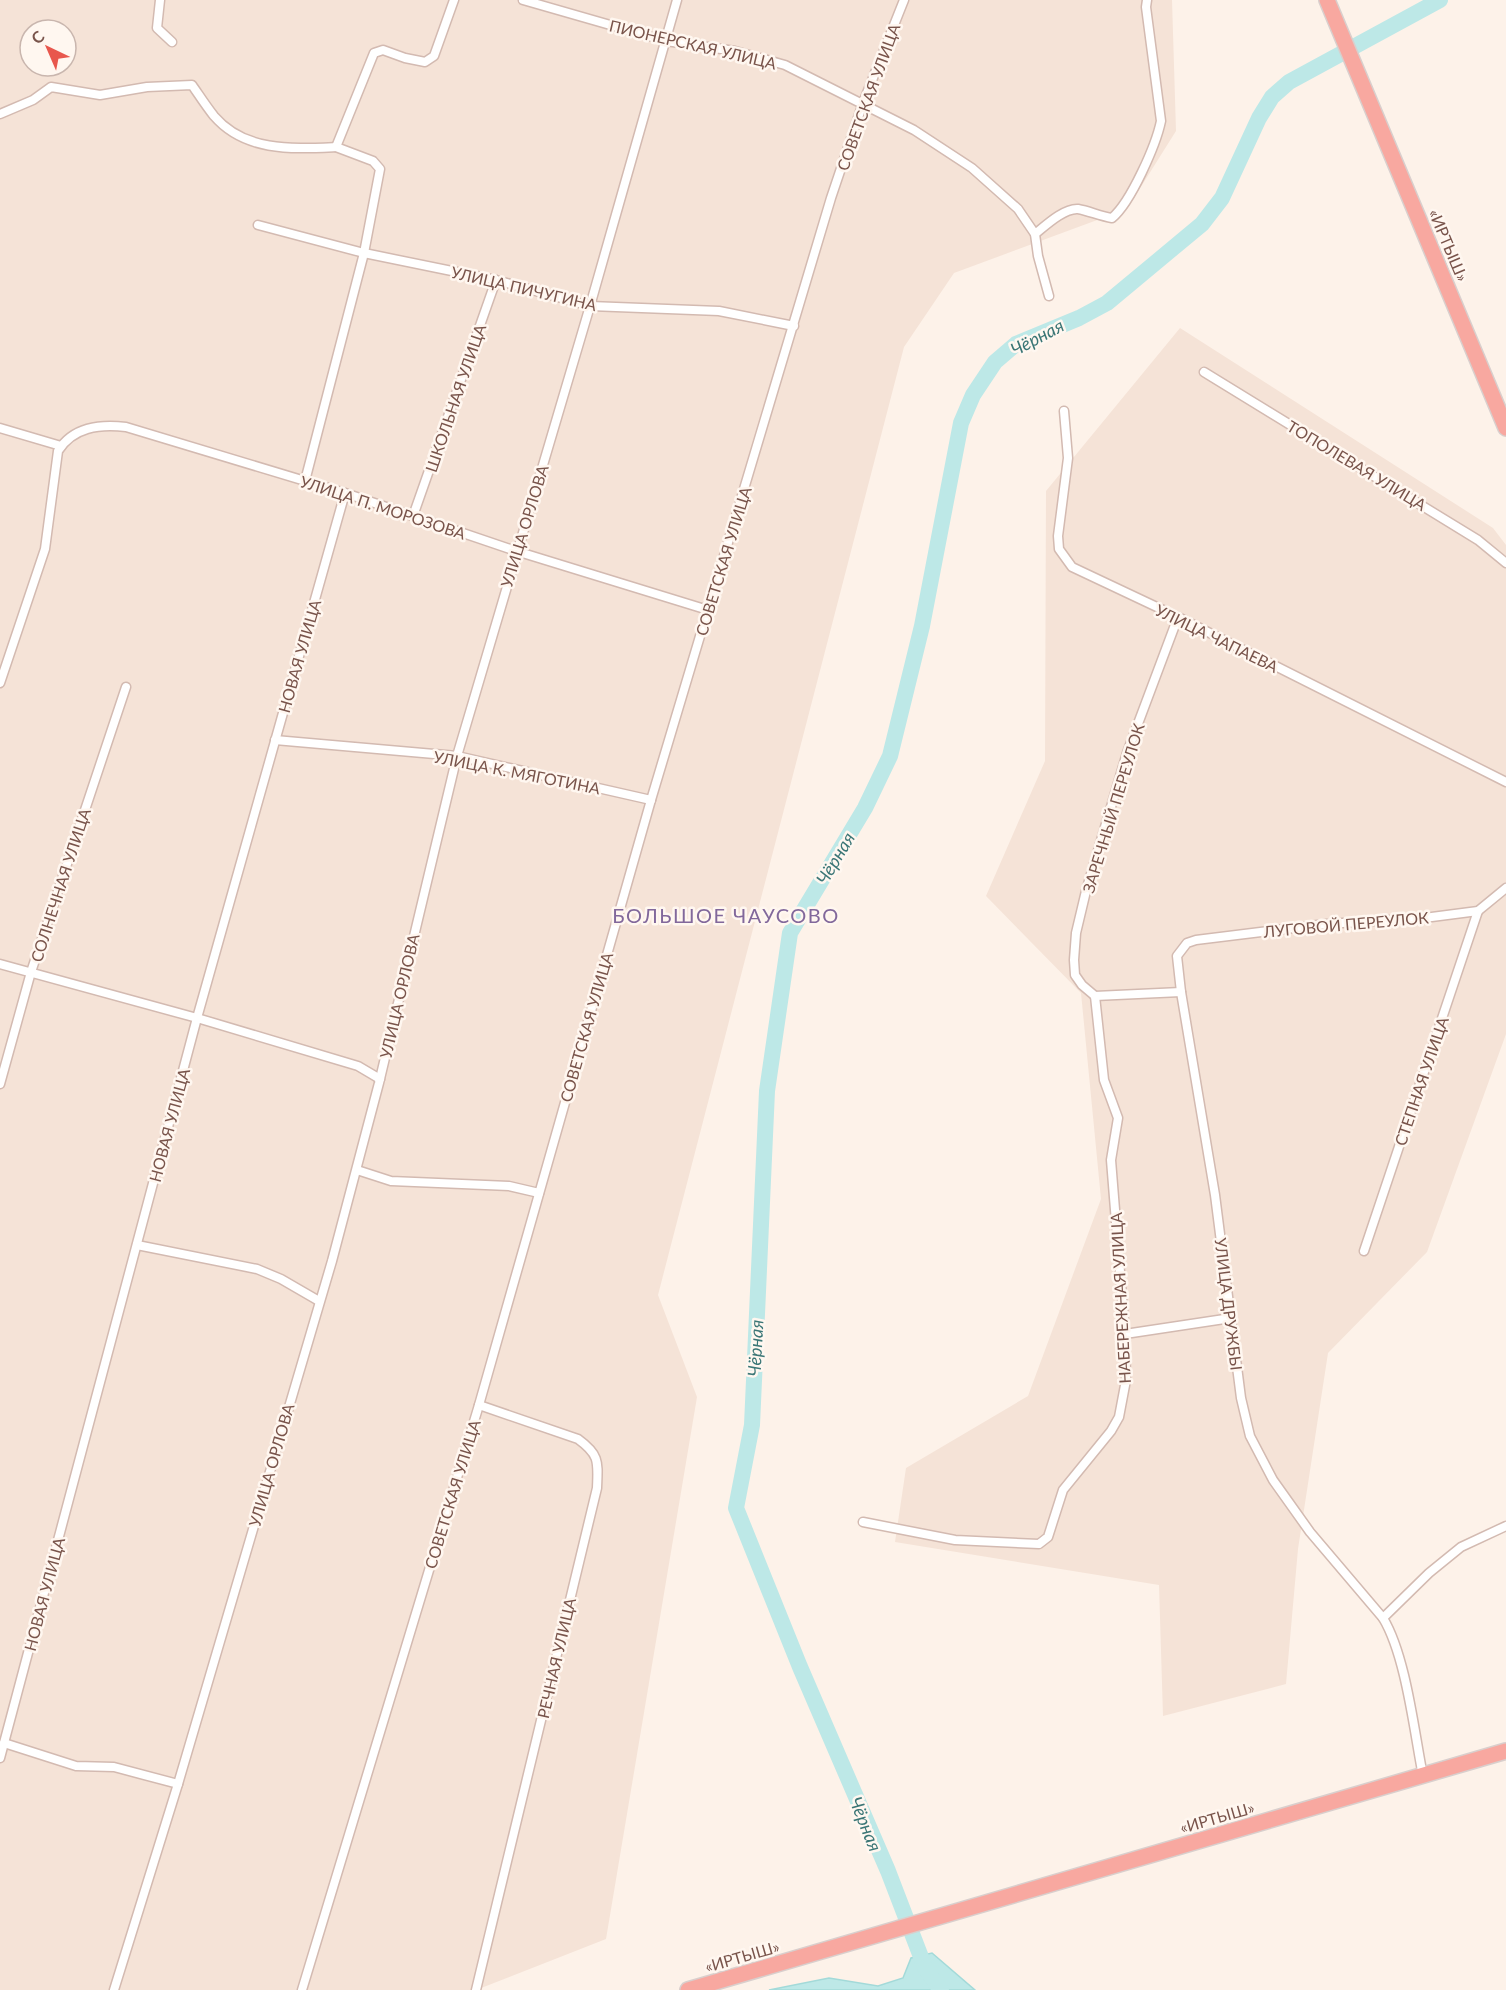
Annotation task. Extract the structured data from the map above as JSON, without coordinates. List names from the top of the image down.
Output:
{
  "streets": {
    "highway": ["«ИРТЫШ»"],
    "street": [
      "ПИОНЕРСКАЯ УЛИЦА",
      "СОВЕТСКАЯ УЛИЦА",
      "УЛИЦА ПИЧУГИНА",
      "ШКОЛЬНАЯ УЛИЦА",
      "ТОПОЛЕВАЯ УЛИЦА",
      "УЛИЦА П. МОРОЗОВА",
      "УЛИЦА ОРЛОВА",
      "УЛИЦА ЧАПАЕВА",
      "НОВАЯ УЛИЦА",
      "УЛИЦА К. МЯГОТИНА",
      "ЗАРЕЧНЫЙ ПЕРЕУЛОК",
      "СОЛНЕЧНАЯ УЛИЦА",
      "ЛУГОВОЙ ПЕРЕУЛОК",
      "СТЕПНАЯ УЛИЦА",
      "НАБЕРЕЖНАЯ УЛИЦА",
      "УЛИЦА ДРУЖБЫ",
      "РЕЧНАЯ УЛИЦА"
    ]
  },
  "crossings": [
    ["ПИОНЕРСКАЯ УЛИЦА", "СОВЕТСКАЯ УЛИЦА"],
    ["ПИОНЕРСКАЯ УЛИЦА", "УЛИЦА ОРЛОВА"],
    ["СОВЕТСКАЯ УЛИЦА", "УЛИЦА ПИЧУГИНА"],
    ["СОВЕТСКАЯ УЛИЦА", "УЛИЦА П. МОРОЗОВА"],
    ["СОВЕТСКАЯ УЛИЦА", "УЛИЦА К. МЯГОТИНА"],
    ["СОВЕТСКАЯ УЛИЦА", "РЕЧНАЯ УЛИЦА"],
    ["«ИРТЫШ»", "УЛИЦА ДРУЖБЫ"],
    ["УЛИЦА ПИЧУГИНА", "ШКОЛЬНАЯ УЛИЦА"],
    ["УЛИЦА ПИЧУГИНА", "УЛИЦА ОРЛОВА"],
    ["ШКОЛЬНАЯ УЛИЦА", "УЛИЦА П. МОРОЗОВА"],
    ["УЛИЦА П. МОРОЗОВА", "УЛИЦА ОРЛОВА"],
    ["УЛИЦА П. МОРОЗОВА", "НОВАЯ УЛИЦА"],
    ["УЛИЦА ОРЛОВА", "УЛИЦА К. МЯГОТИНА"],
    ["УЛИЦА ЧАПАЕВА", "ЗАРЕЧНЫЙ ПЕРЕУЛОК"],
    ["НОВАЯ УЛИЦА", "УЛИЦА К. МЯГОТИНА"],
    ["ЗАРЕЧНЫЙ ПЕРЕУЛОК", "НАБЕРЕЖНАЯ УЛИЦА"],
    ["ЛУГОВОЙ ПЕРЕУЛОК", "СТЕПНАЯ УЛИЦА"],
    ["ЛУГОВОЙ ПЕРЕУЛОК", "УЛИЦА ДРУЖБЫ"]
  ],
  "districts": ["БОЛЬШОЕ ЧАУСОВО"],
  "water": ["Чёрная"],
  "north": "top left"
}
